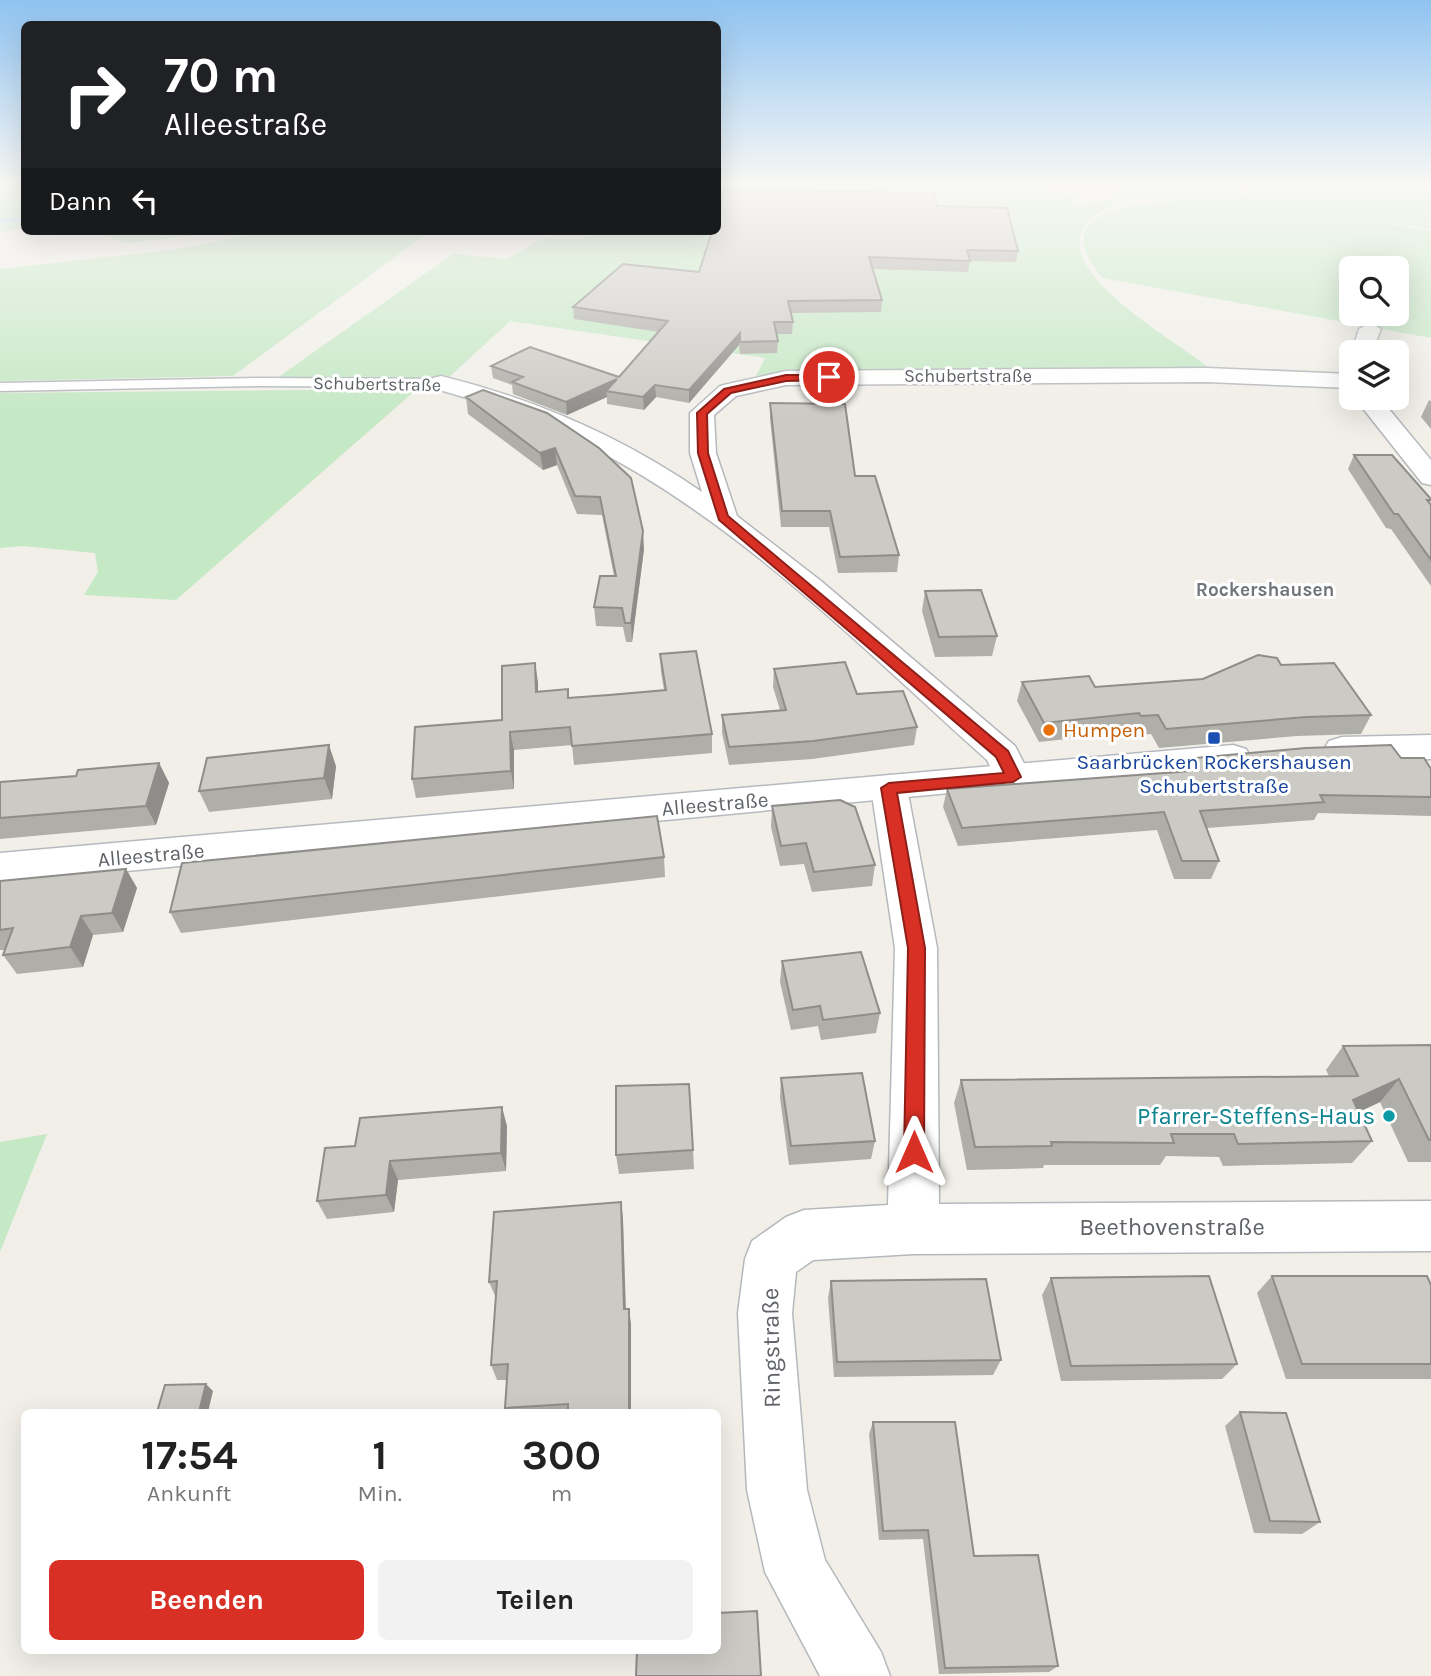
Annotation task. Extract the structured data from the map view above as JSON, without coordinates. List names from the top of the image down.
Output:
{
  "streets": {
    "street": [
      "Schubertstraße",
      "Alleestraße",
      "Beethovenstraße",
      "Ringstraße"
    ]
  },
  "crossings": [
    ["Schubertstraße", "Alleestraße"],
    ["Beethovenstraße", "Ringstraße"]
  ],
  "districts": ["Rockershausen"],
  "places": {
    "other": ["Humpen", "Pfarrer-Steffens-Haus"],
    "transit": ["Saarbrücken Rockershausen Schubertstraße"]
  },
  "page": {
    "turn": ["70 m", "Alleestraße"],
    "then": "Dann",
    "eta": [
      "17:54",
      "Ankunft",
      "1",
      "Min.",
      "300",
      "m"
    ],
    "buttons": ["Beenden", "Teilen"]
  }
}
